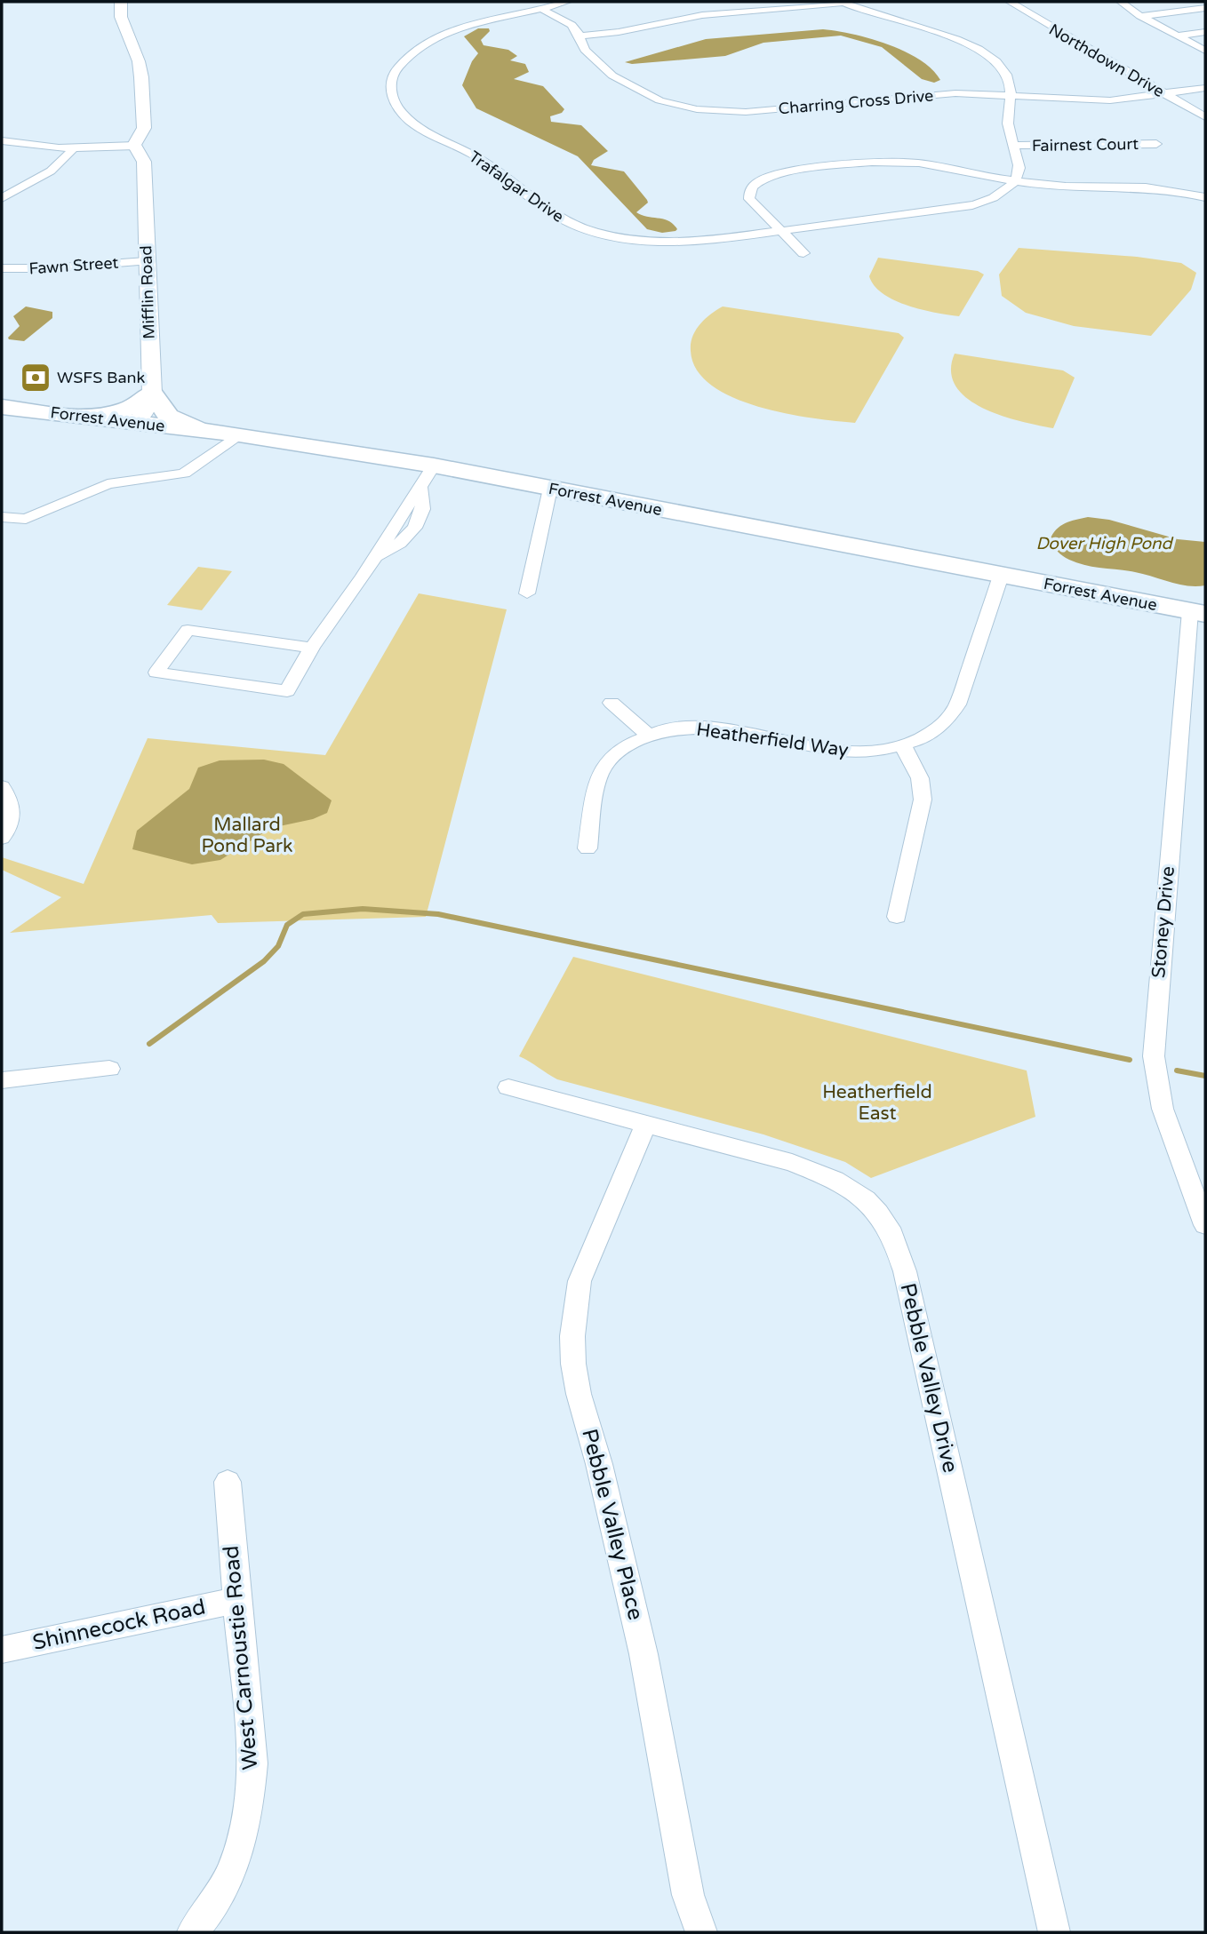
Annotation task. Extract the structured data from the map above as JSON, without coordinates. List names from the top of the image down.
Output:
{
  "streets": {
    "highway": ["Forrest Avenue"],
    "main road": ["Mifflin Road"],
    "street": [
      "Northdown Drive",
      "Charring Cross Drive",
      "Fairnest Court",
      "Trafalgar Drive",
      "Fawn Street",
      "Heatherfield Way",
      "Stoney Drive",
      "Pebble Valley Drive",
      "Pebble Valley Place",
      "Shinnecock Road",
      "West Carnoustie Road"
    ]
  },
  "crossings": [
    ["Northdown Drive", "Charring Cross Drive"],
    ["Charring Cross Drive", "Trafalgar Drive"],
    ["Fawn Street", "Mifflin Road"],
    ["Forrest Avenue", "Heatherfield Way"],
    ["Forrest Avenue", "Stoney Drive"],
    ["Pebble Valley Drive", "Pebble Valley Place"],
    ["Shinnecock Road", "West Carnoustie Road"]
  ],
  "water": ["Dover High Pond"],
  "parks": ["Mallard Pond Park", "Heatherfield East"],
  "places": {
    "bank": ["WSFS Bank"]
  }
}
